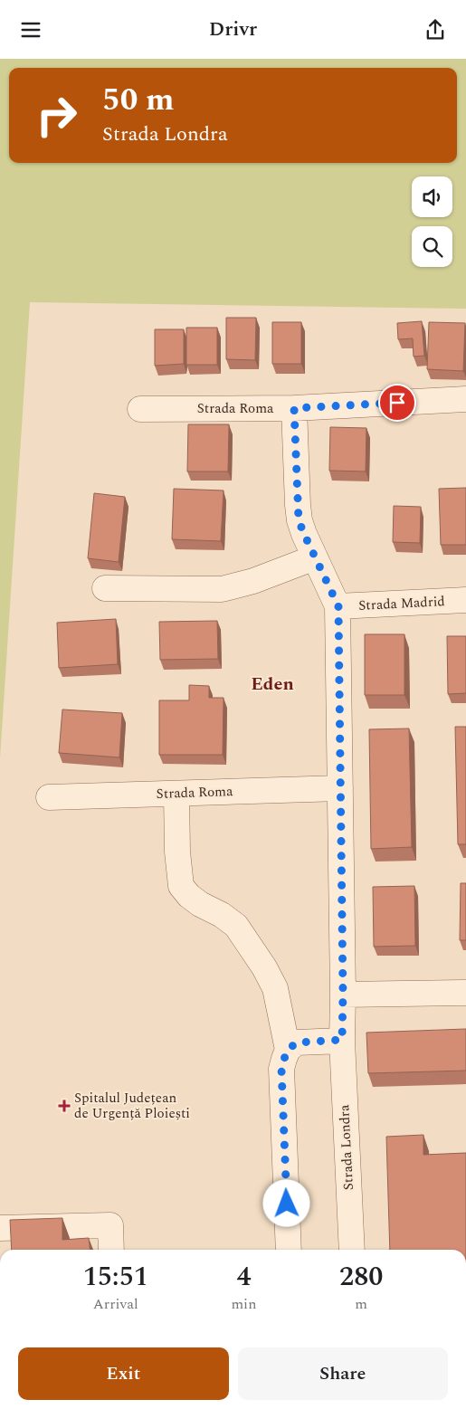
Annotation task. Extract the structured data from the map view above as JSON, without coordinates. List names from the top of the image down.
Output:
{
  "streets": {
    "street": ["Strada Roma", "Strada Madrid", "Strada Londra"]
  },
  "crossings": [
    ["Strada Roma", "Strada Londra"],
    ["Strada Madrid", "Strada Londra"]
  ],
  "districts": ["Eden"],
  "places": {
    "health": ["Spitalul Județean de Urgență Ploiești"]
  },
  "page": {
    "header": "Drivr",
    "turn": ["50 m", "Strada Londra"],
    "eta": [
      "15:51",
      "Arrival",
      "4",
      "min",
      "280",
      "m"
    ],
    "buttons": ["Exit", "Share"]
  }
}
